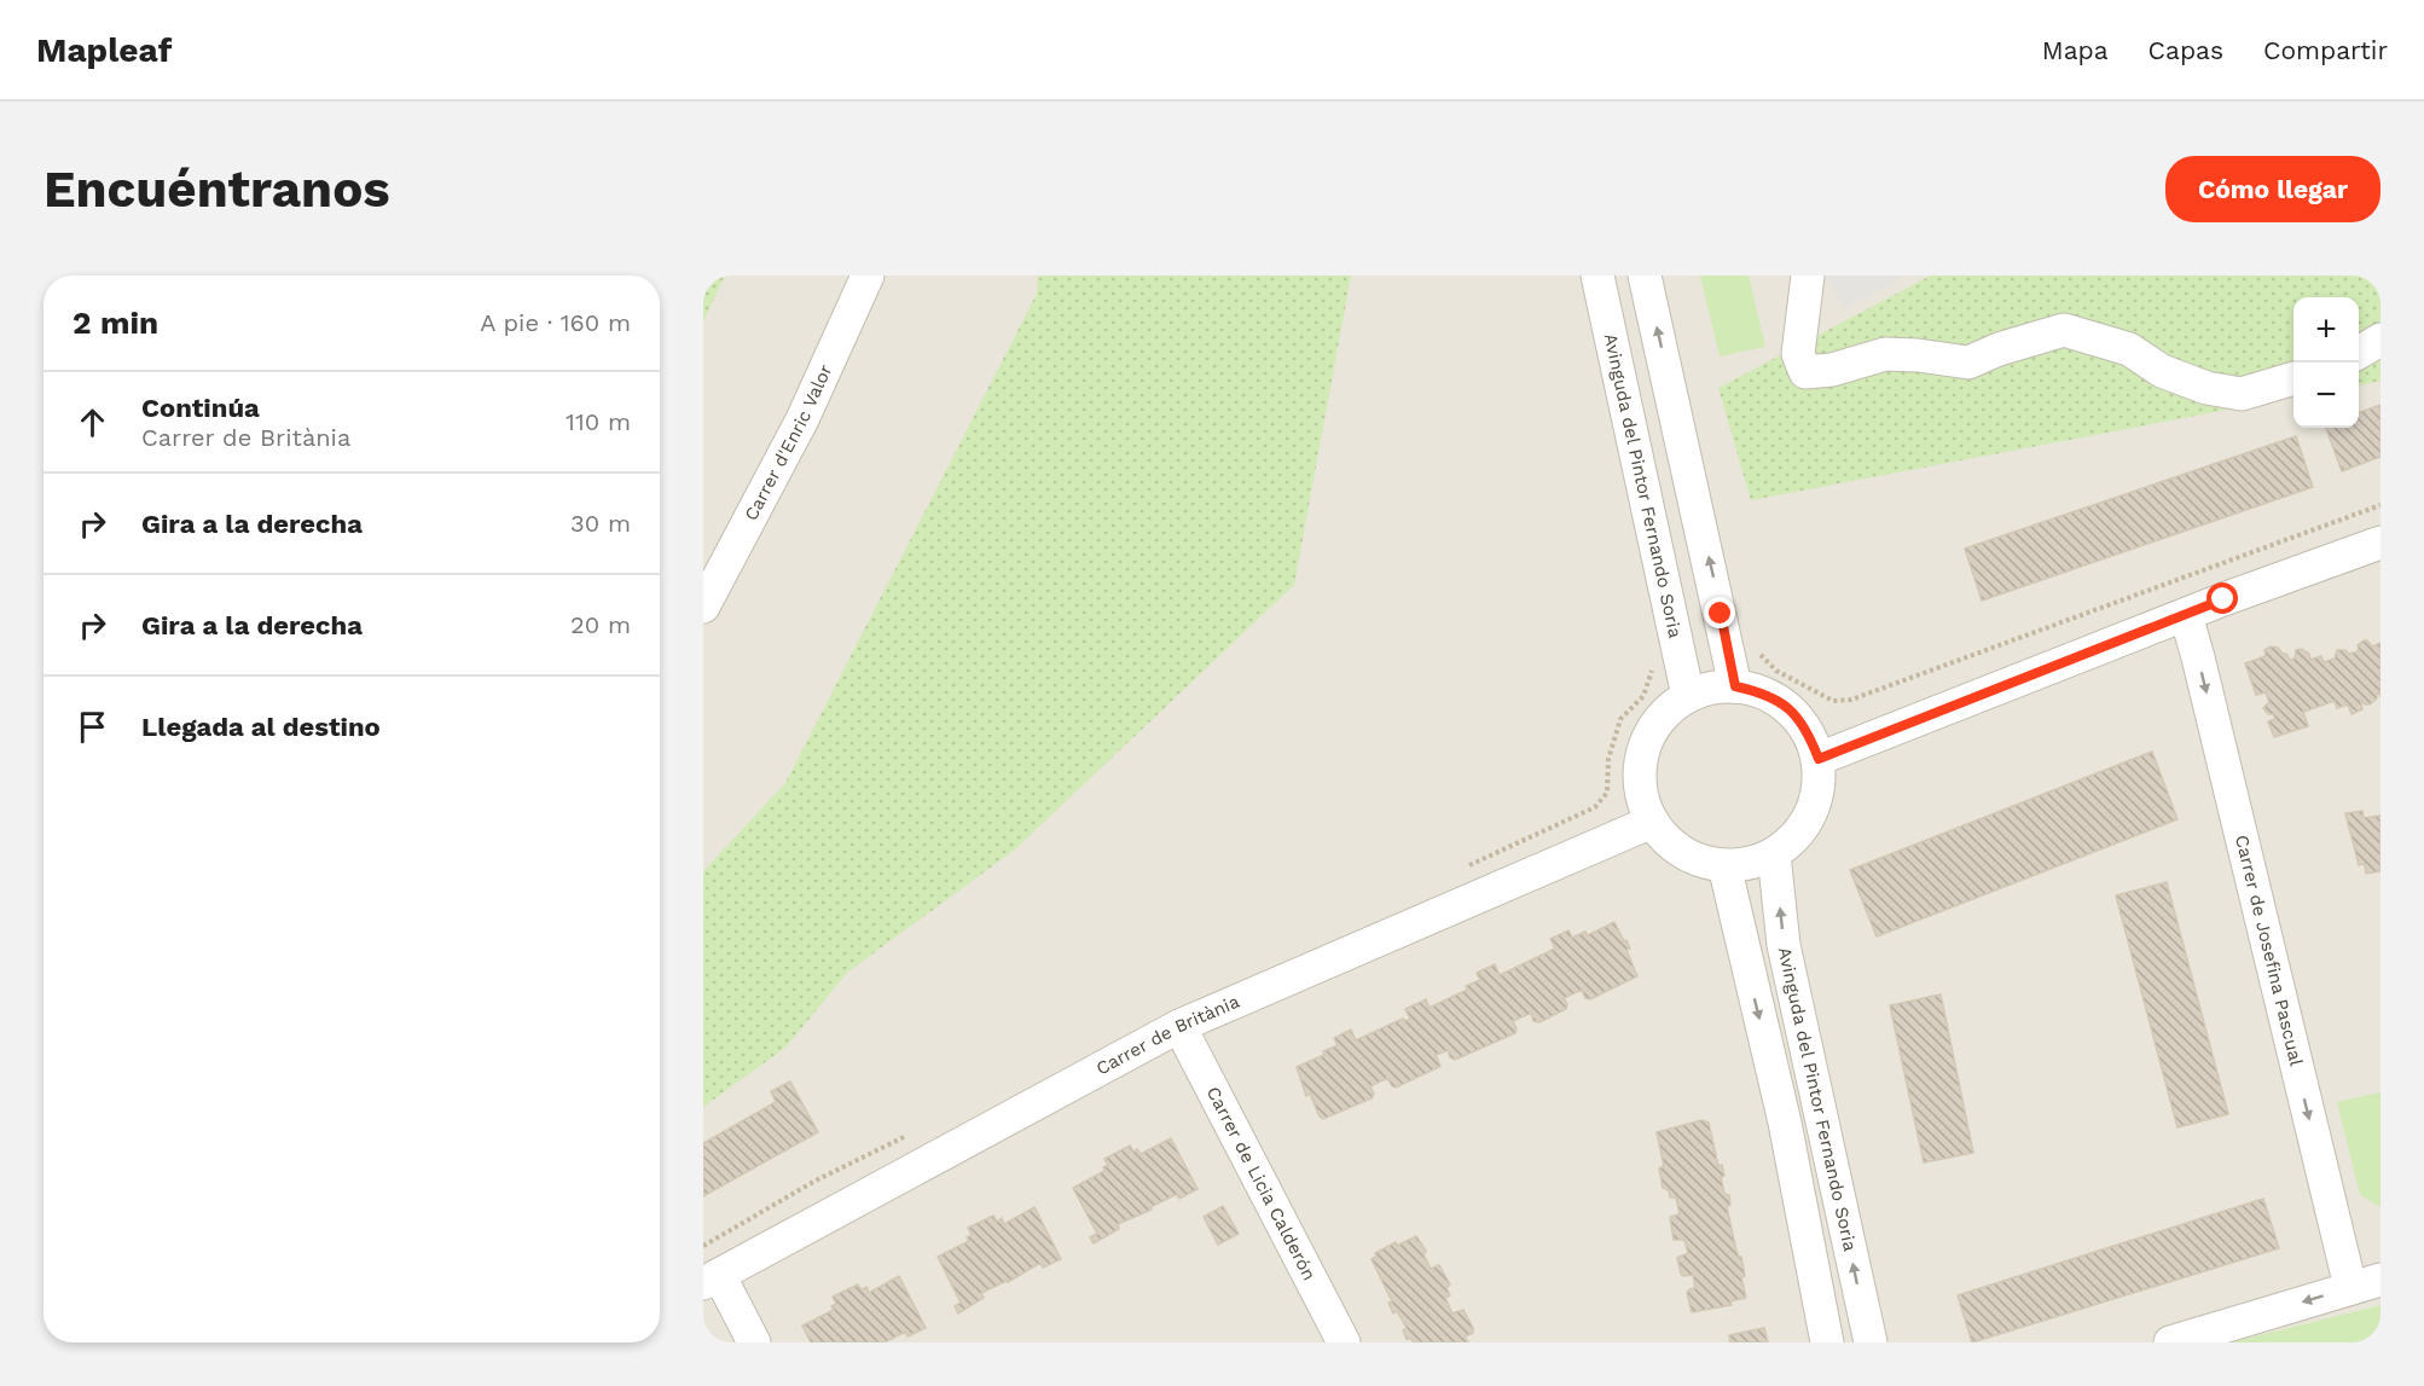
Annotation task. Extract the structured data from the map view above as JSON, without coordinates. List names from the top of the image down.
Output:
{
  "streets": {
    "street": [
      "Carrer d'Enric Valor",
      "Avinguda del Pintor Fernando Soria",
      "Carrer de Josefina Pascual",
      "Carrer de Britània",
      "Carrer de Licia Calderón"
    ]
  },
  "crossings": [
    ["Avinguda del Pintor Fernando Soria", "Carrer de Britània"],
    ["Carrer de Britània", "Carrer de Licia Calderón"]
  ],
  "one_way": ["Carrer de Josefina Pascual"],
  "page": {
    "header": "Mapleaf",
    "nav": ["Mapa", "Capas", "Compartir"],
    "buttons": "Cómo llegar",
    "title": "Encuéntranos",
    "heading": ["2 min", "A pie · 160 m"],
    "map_buttons": ["+", "−"],
    "list": [
      ["Continúa", "Carrer de Britània", "110 m"],
      ["Gira a la derecha", "30 m"],
      ["Gira a la derecha", "20 m"],
      "Llegada al destino"
    ]
  }
}
